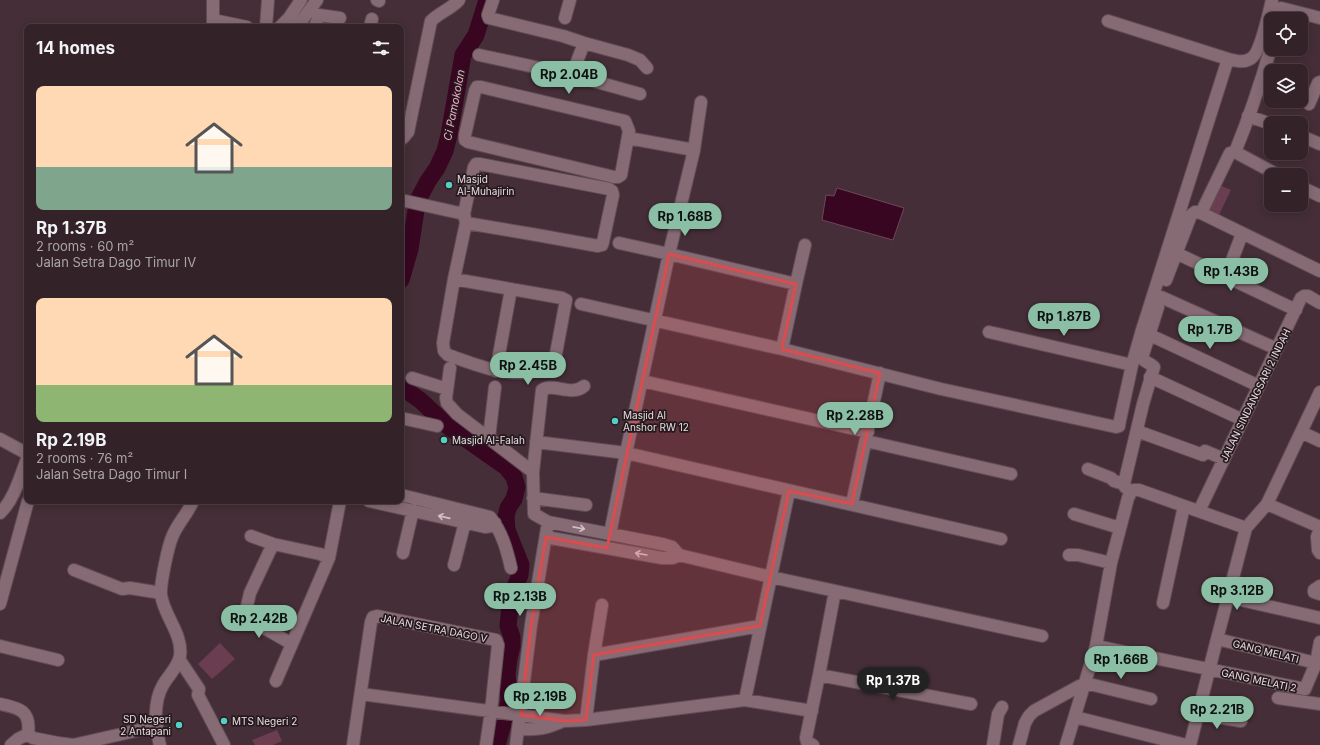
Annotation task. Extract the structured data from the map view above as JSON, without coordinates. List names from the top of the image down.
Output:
{
  "streets": {
    "street": [
      "JALAN SINDANGSARI 2 INDAH",
      "JALAN SETRA DAGO V",
      "GANG MELATI",
      "GANG MELATI 2"
    ]
  },
  "crossings": [
    ["GANG MELATI", "GANG MELATI 2"]
  ],
  "water": ["Ci Pamokolan"],
  "places": [
    "Masjid Al-Muhajirin",
    "Masjid Al Anshor RW 12",
    "Masjid Al-Falah",
    "MTS Negeri 2",
    "SD Negeri 2 Antapani"
  ],
  "page": {
    "map_buttons": ["+", "−"],
    "heading": "14 homes",
    "price": [
      "Rp 2.04B",
      "Rp 1.68B",
      "Rp 1.43B",
      "Rp 1.87B",
      "Rp 1.7B",
      "Rp 2.45B",
      "Rp 2.28B",
      "Rp 3.12B",
      "Rp 2.13B",
      "Rp 2.42B",
      "Rp 1.66B",
      "Rp 1.37B",
      "Rp 2.19B",
      "Rp 2.21B"
    ],
    "list": [
      {
        "name": "Rp 1.37B",
        "note": "2 rooms · 60 m² · Jalan Setra Dago Timur IV"
      },
      {
        "name": "Rp 2.19B",
        "note": "2 rooms · 76 m² · Jalan Setra Dago Timur I"
      }
    ]
  }
}
